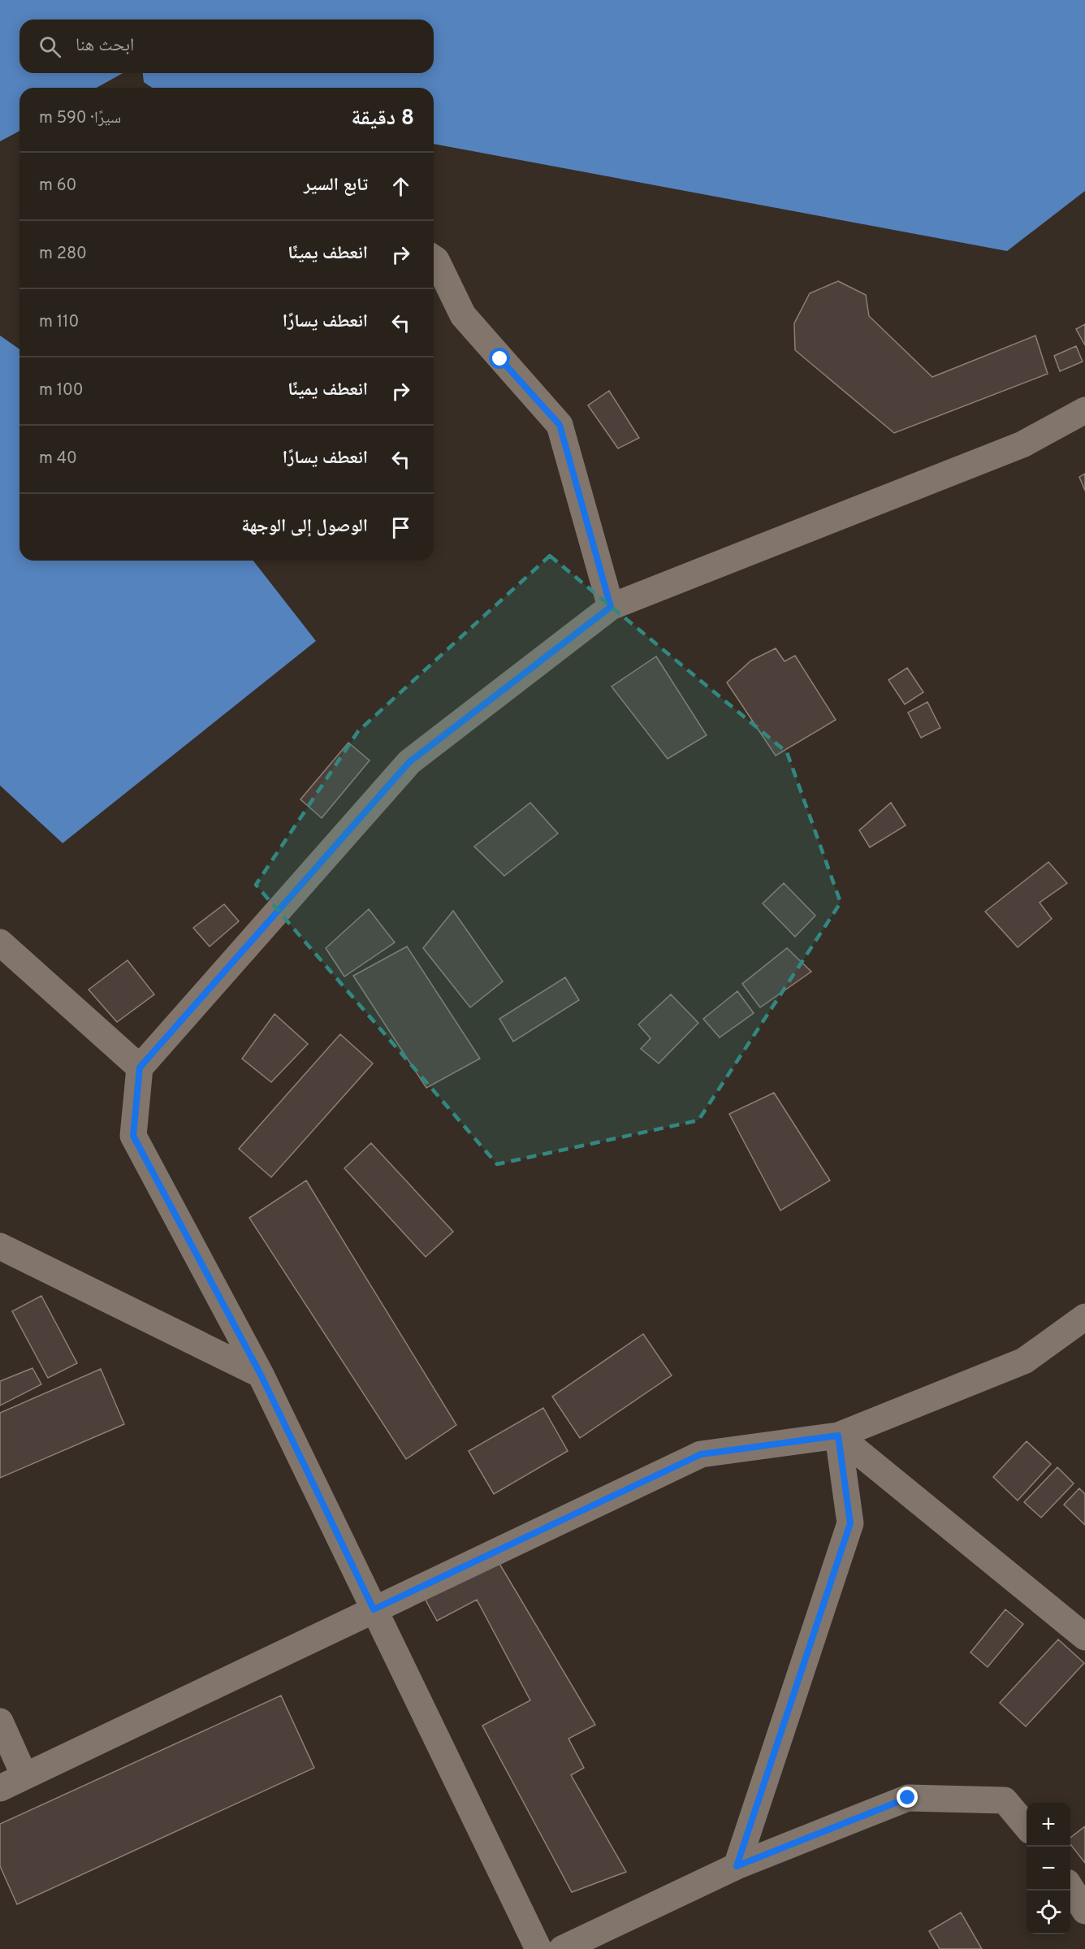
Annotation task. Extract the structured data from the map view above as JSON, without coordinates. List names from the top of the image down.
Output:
{
  "page": {
    "search": "ابحث هنا",
    "heading": ["8 دقيقة", "سيرًا · 590 m"],
    "list": [
      ["تابع السير", "60 m"],
      ["انعطف يمينًا", "280 m"],
      ["انعطف يسارًا", "110 m"],
      ["انعطف يمينًا", "100 m"],
      ["انعطف يسارًا", "40 m"],
      "الوصول إلى الوجهة"
    ],
    "map_buttons": ["+", "−"]
  }
}
